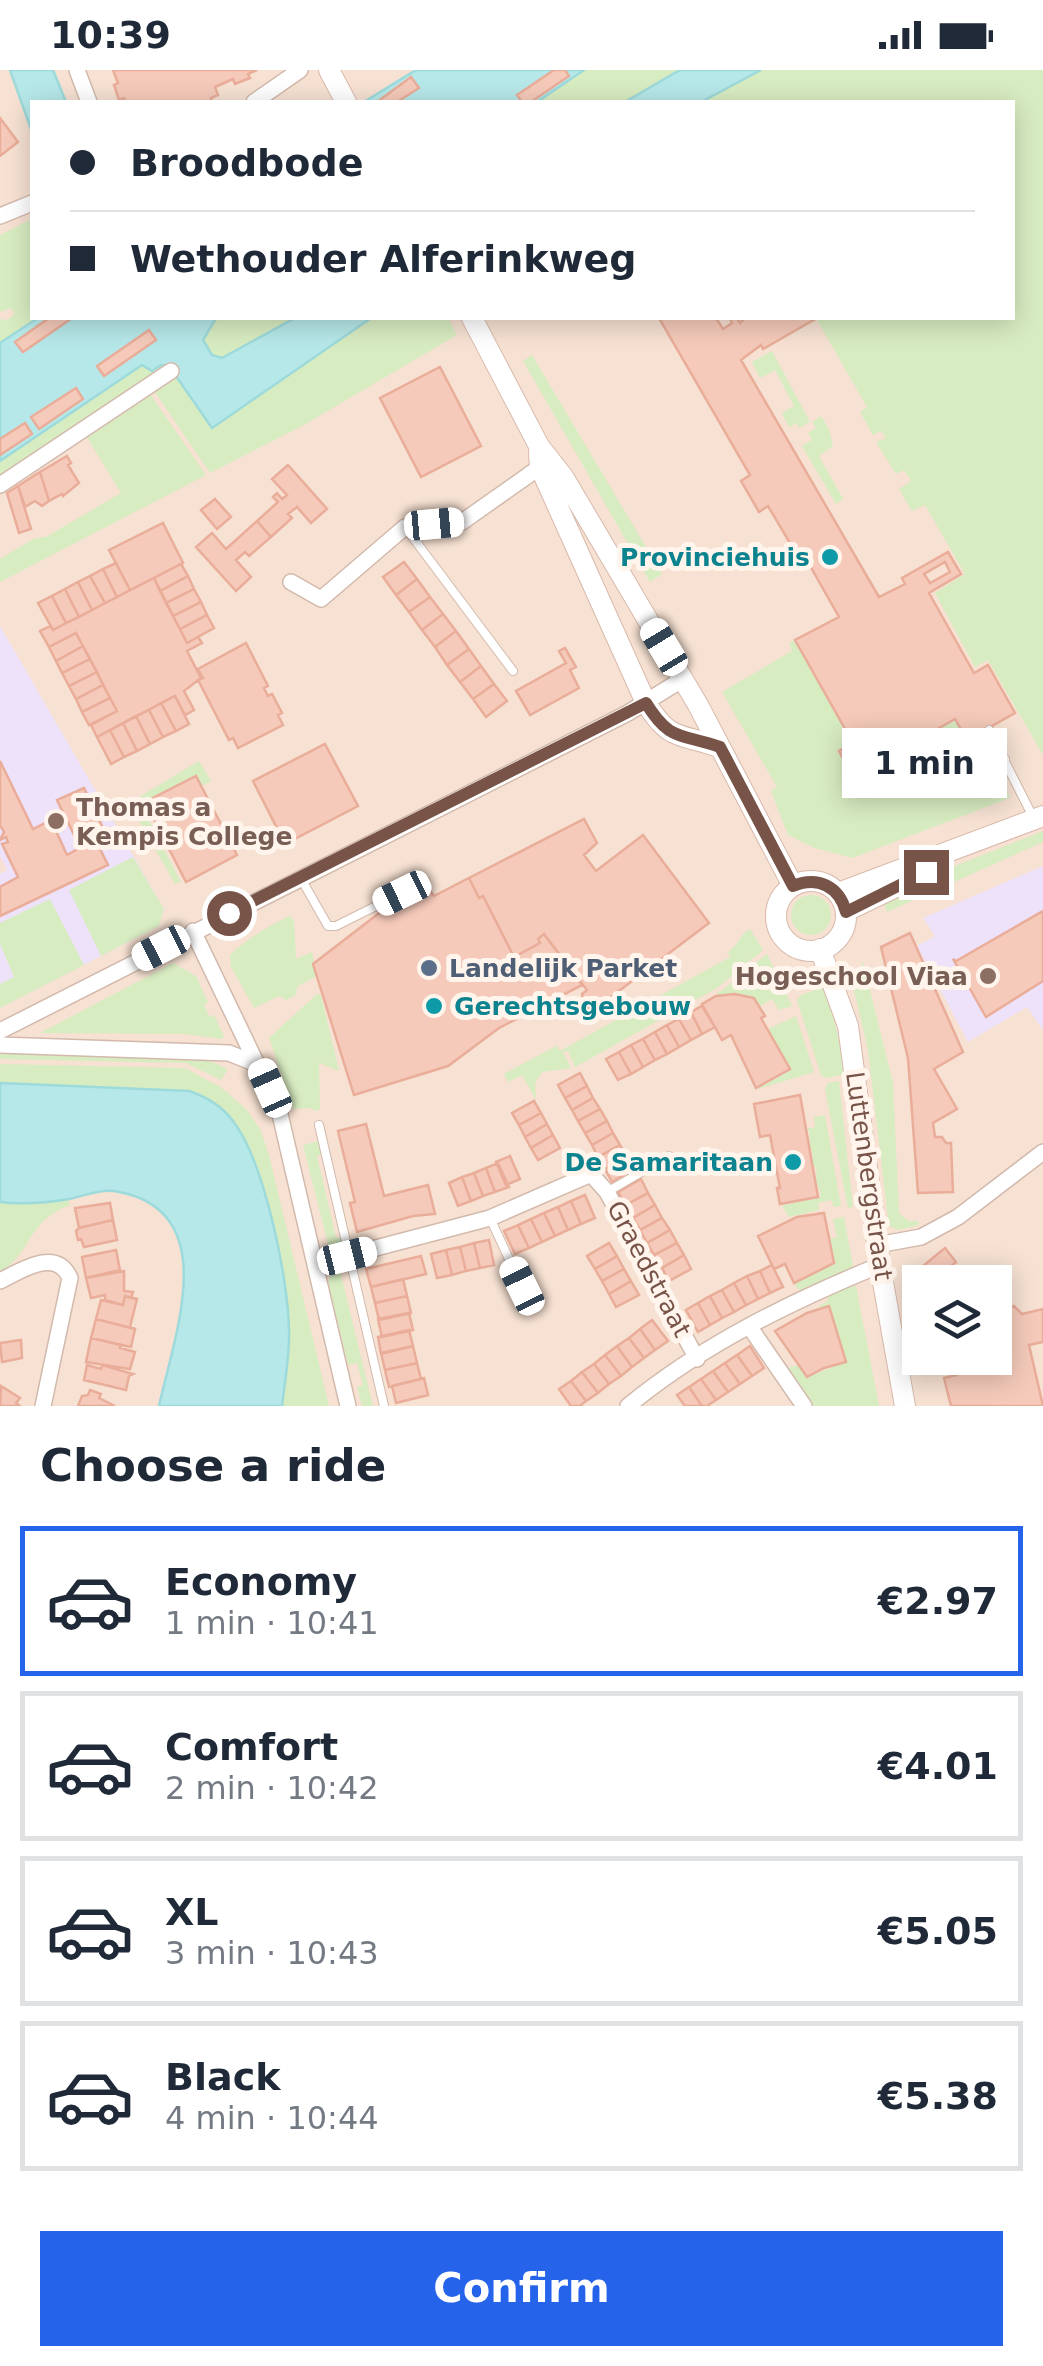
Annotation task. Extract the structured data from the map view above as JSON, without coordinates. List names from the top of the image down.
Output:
{
  "streets": {
    "main road": ["Luttenbergstraat"],
    "street": ["Graedstraat"]
  },
  "places": [
    "Provinciehuis",
    "Thomas a Kempis College",
    "Landelijk Parket",
    "Hogeschool Viaa",
    "Gerechtsgebouw",
    "De Samaritaan"
  ],
  "page": {
    "status": "10:39",
    "banner": ["Broodbode", "Wethouder Alferinkweg"],
    "bubble": "1 min",
    "heading": "Choose a ride",
    "list": [
      {
        "name": "Economy",
        "note": "1 min · 10:41",
        "value": "€2.97"
      },
      {
        "name": "Comfort",
        "note": "2 min · 10:42",
        "value": "€4.01"
      },
      {
        "name": "XL",
        "note": "3 min · 10:43",
        "value": "€5.05"
      },
      {
        "name": "Black",
        "note": "4 min · 10:44",
        "value": "€5.38"
      }
    ],
    "buttons": "Confirm"
  }
}
